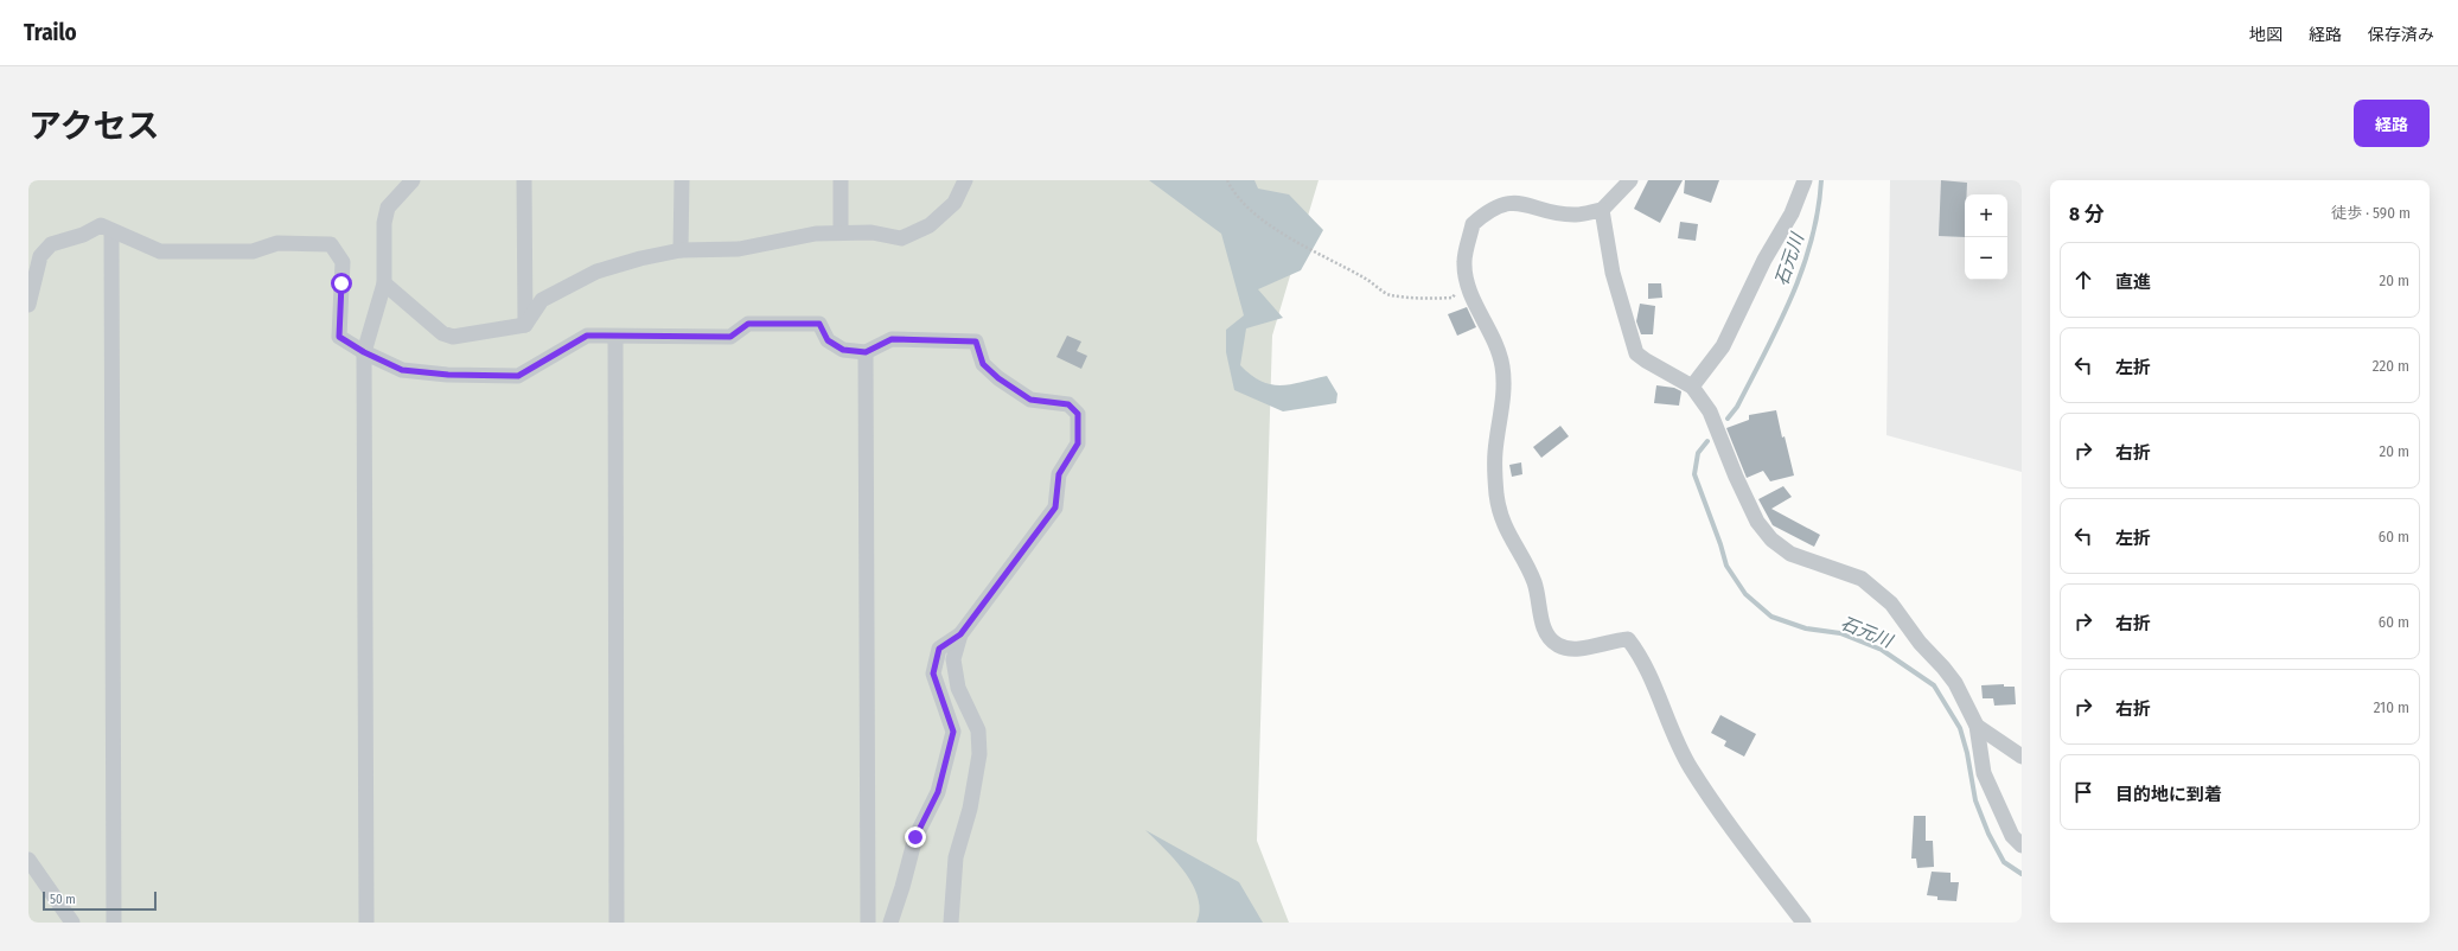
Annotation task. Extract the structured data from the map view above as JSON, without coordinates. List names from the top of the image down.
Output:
{
  "water": ["石元川"],
  "scale_bar": "50 m",
  "page": {
    "header": "Trailo",
    "nav": ["地図", "経路", "保存済み"],
    "title": "アクセス",
    "buttons": "経路",
    "heading": ["8 分", "徒歩 · 590 m"],
    "map_buttons": ["+", "−"],
    "list": [
      ["直進", "20 m"],
      ["左折", "220 m"],
      ["右折", "20 m"],
      ["左折", "60 m"],
      ["右折", "60 m"],
      ["右折", "210 m"],
      "目的地に到着"
    ],
    "scale": "50 m"
  }
}
